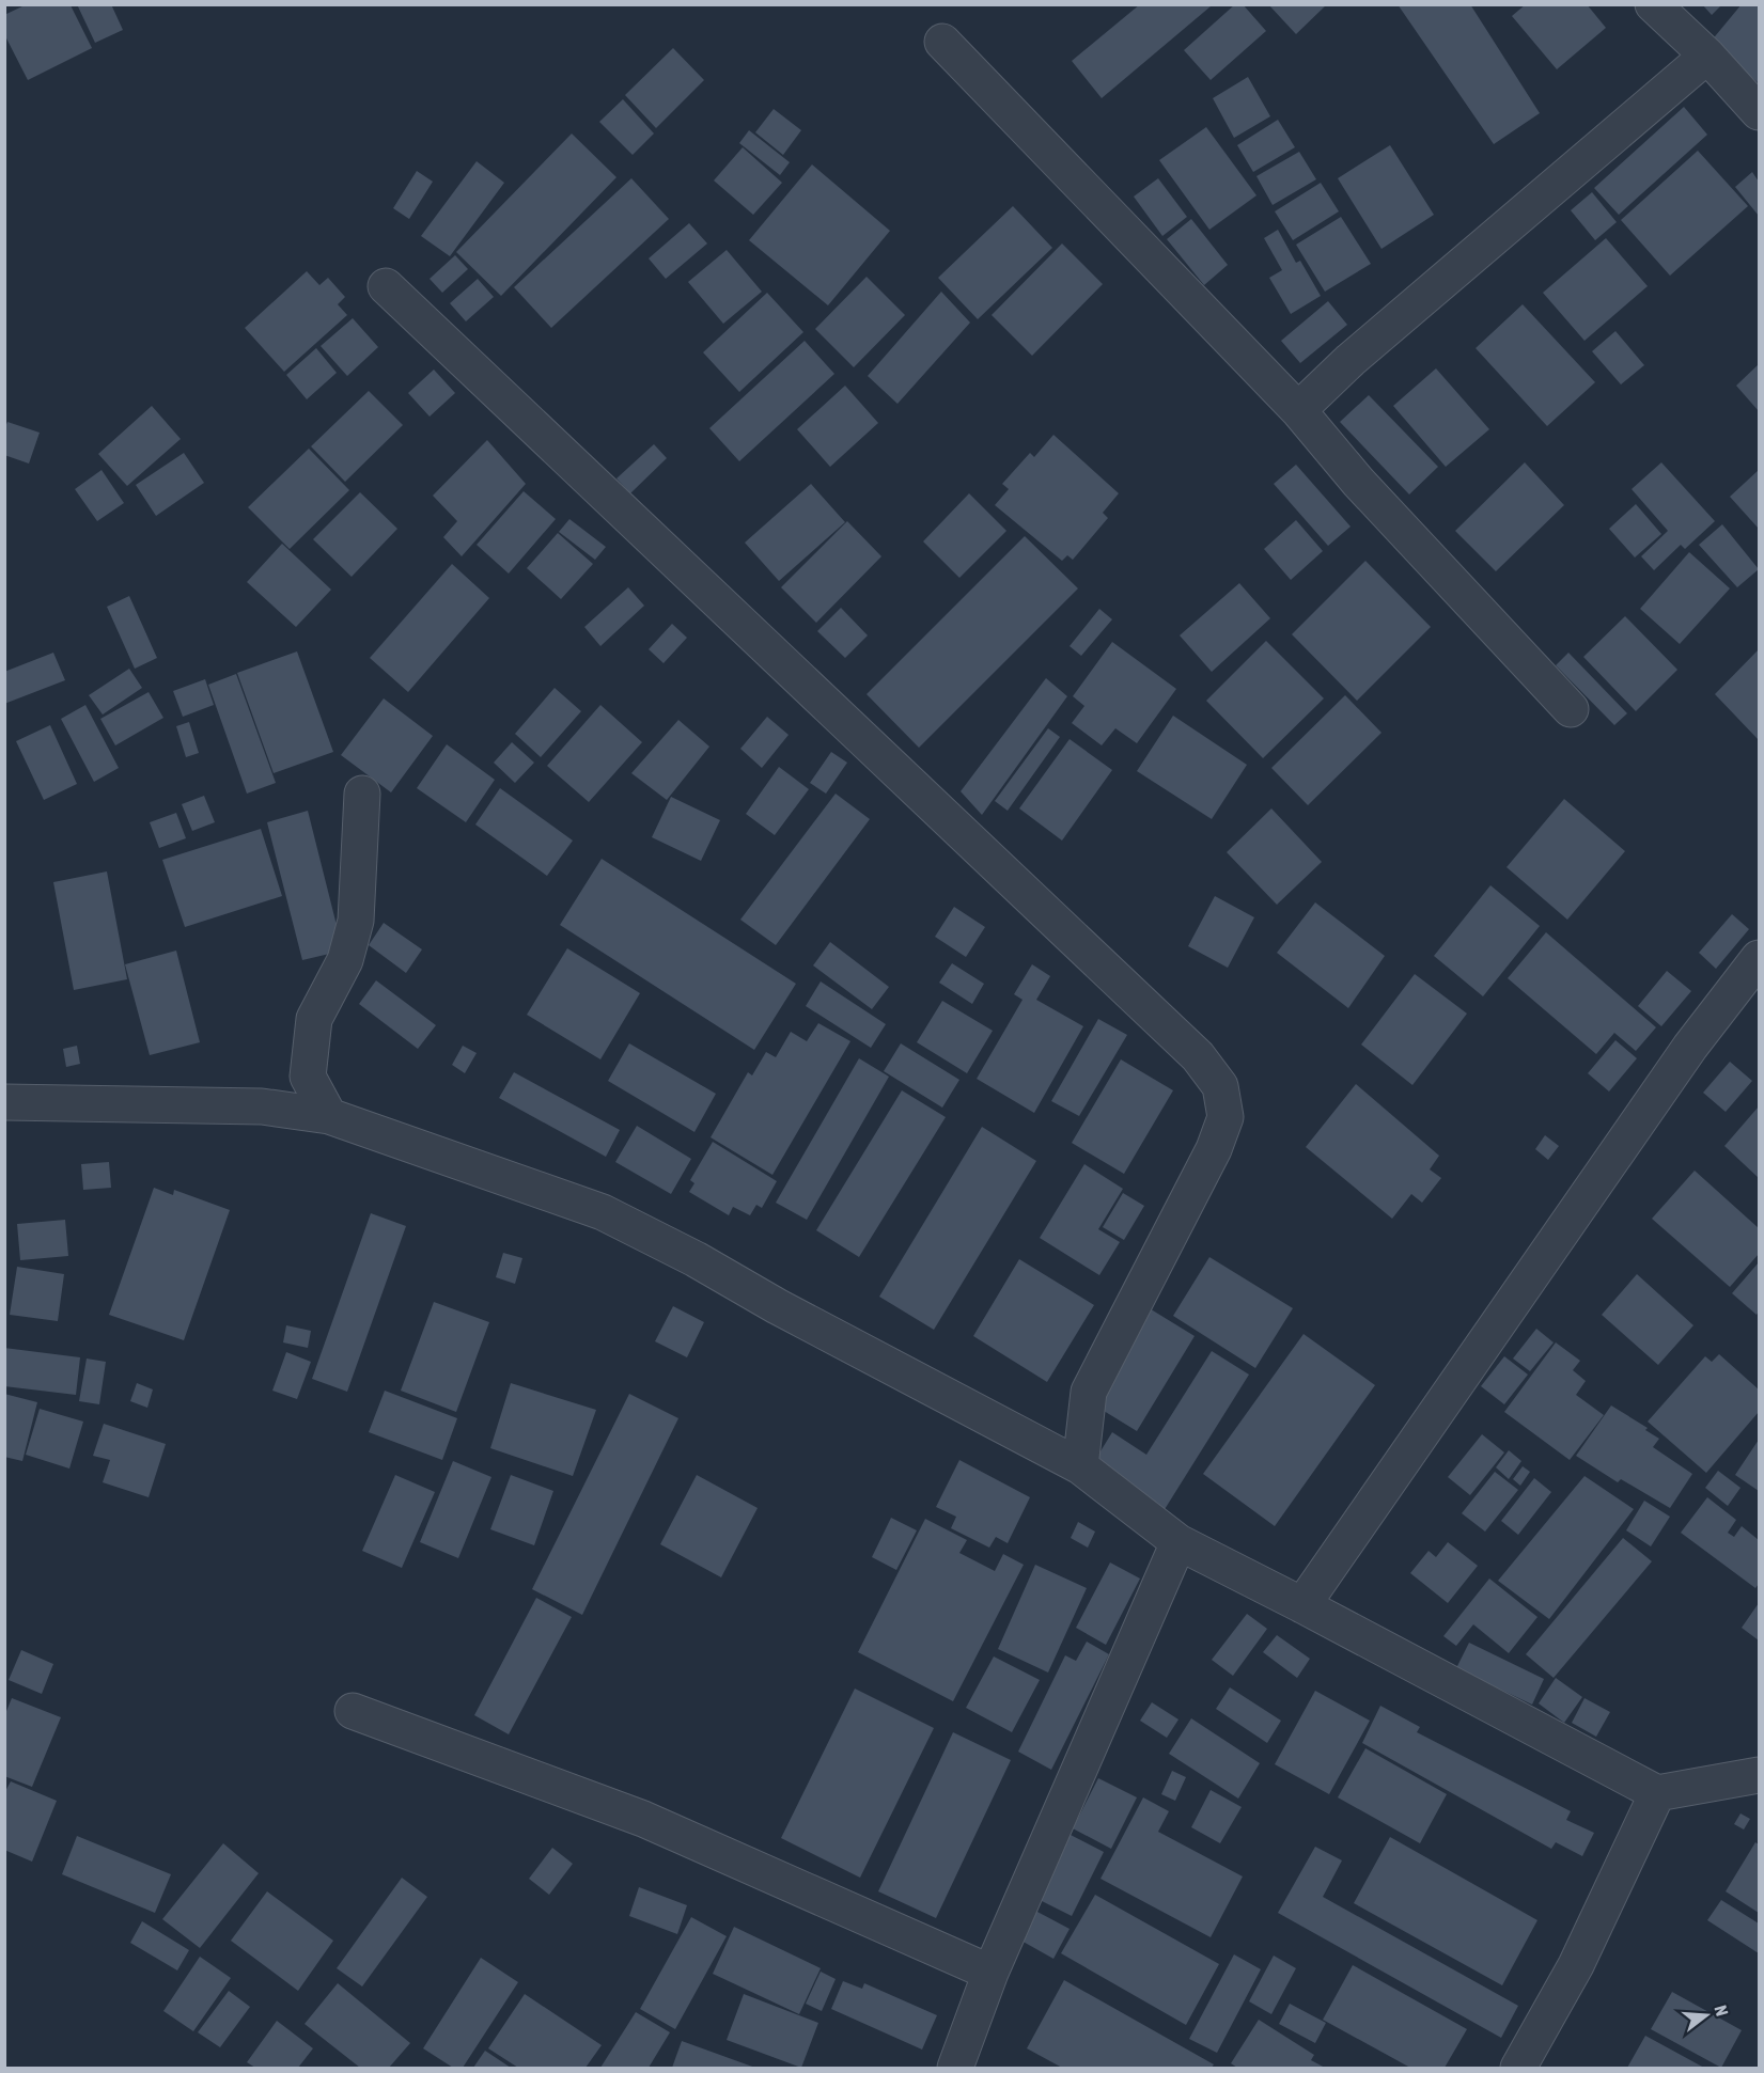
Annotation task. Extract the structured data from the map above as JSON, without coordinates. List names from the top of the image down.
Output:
{
  "north": "right"
}
